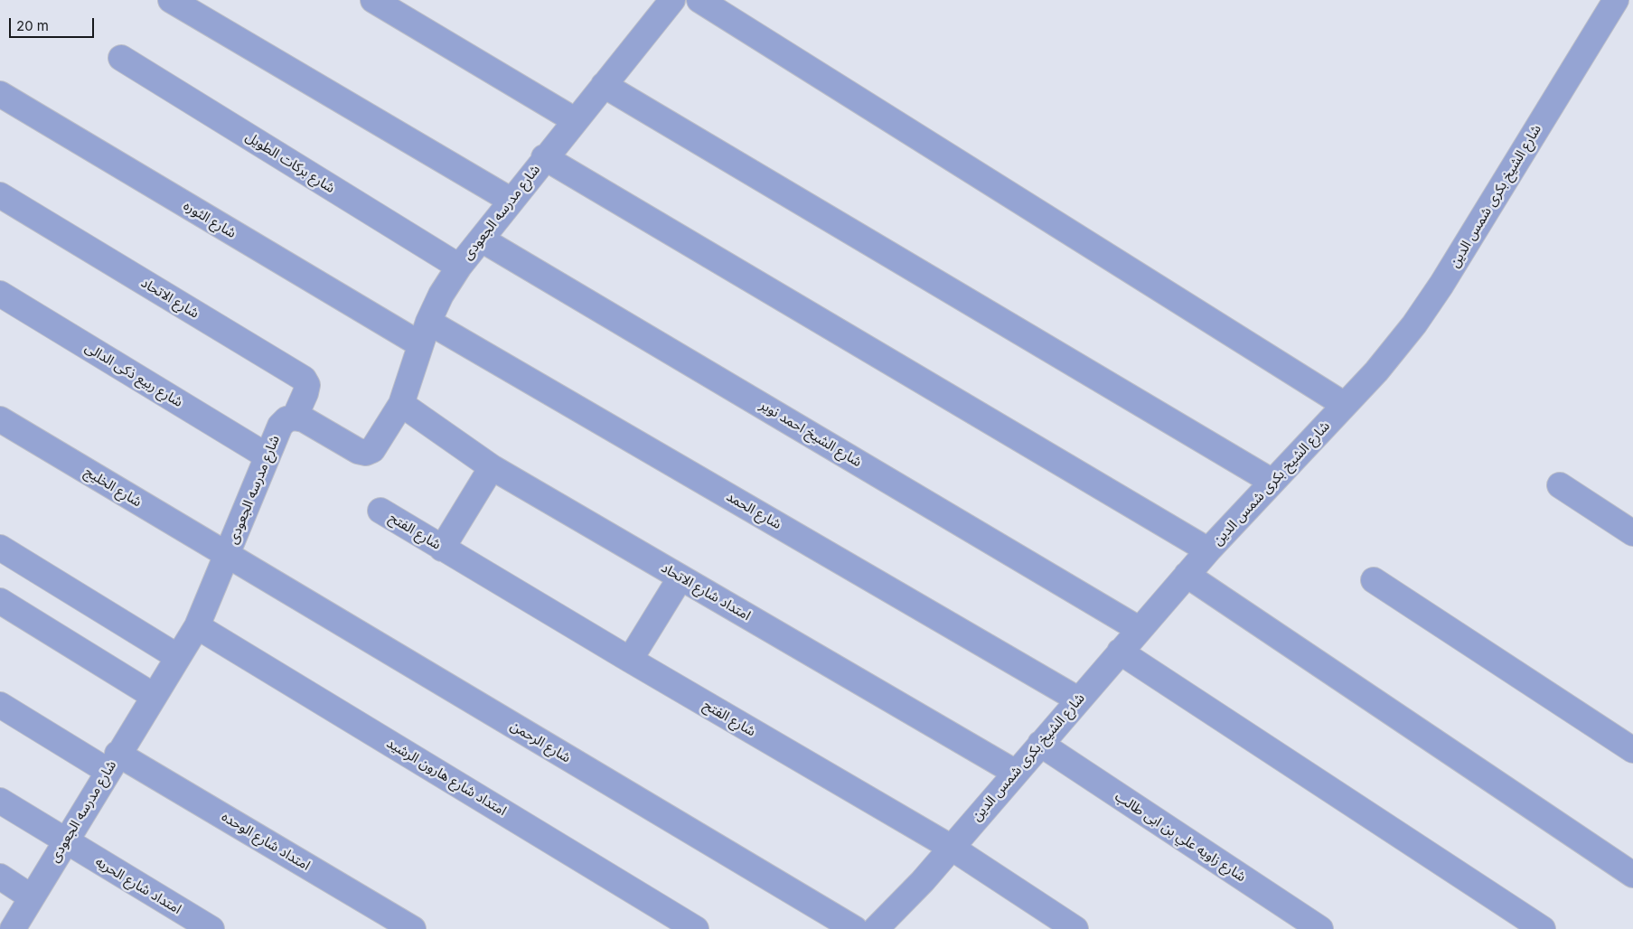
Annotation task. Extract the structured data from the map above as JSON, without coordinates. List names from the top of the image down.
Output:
{
  "streets": {
    "street": [
      "شارع بركات الطويل",
      "شارع الشيخ بكرى شمس الدين",
      "شارع مدرسه الجعودى",
      "شارع الثوره",
      "شارع الاتحاد",
      "شارع ربيع ذكى الدالى",
      "شارع الشيخ احمد نوير",
      "شارع الخليج",
      "شارع الحمد",
      "شارع الفتح",
      "امتداد شارع الاتحاد",
      "شارع الرحمن",
      "امتداد شارع هارون الرشيد",
      "شارع زاويه علي بن ابى طالب",
      "امتداد شارع الوحده",
      "امتداد شارع الحريه"
    ]
  },
  "crossings": [
    ["شارع بركات الطويل", "شارع مدرسه الجعودى"],
    ["شارع الشيخ بكرى شمس الدين", "شارع الشيخ احمد نوير"],
    ["شارع الشيخ بكرى شمس الدين", "شارع الحمد"],
    ["شارع الشيخ بكرى شمس الدين", "شارع الفتح"],
    ["شارع الشيخ بكرى شمس الدين", "امتداد شارع الاتحاد"],
    ["شارع الشيخ بكرى شمس الدين", "شارع زاويه علي بن ابى طالب"],
    ["شارع مدرسه الجعودى", "شارع الثوره"],
    ["شارع مدرسه الجعودى", "شارع الاتحاد"],
    ["شارع مدرسه الجعودى", "شارع ربيع ذكى الدالى"],
    ["شارع مدرسه الجعودى", "شارع الشيخ احمد نوير"],
    ["شارع مدرسه الجعودى", "شارع الخليج"],
    ["شارع مدرسه الجعودى", "شارع الحمد"],
    ["شارع مدرسه الجعودى", "امتداد شارع الاتحاد"],
    ["شارع مدرسه الجعودى", "شارع الرحمن"],
    ["شارع مدرسه الجعودى", "امتداد شارع هارون الرشيد"],
    ["شارع مدرسه الجعودى", "امتداد شارع الوحده"],
    ["شارع مدرسه الجعودى", "امتداد شارع الحريه"],
    ["شارع الخليج", "شارع الرحمن"]
  ],
  "scale_bar": "20 m"
}
